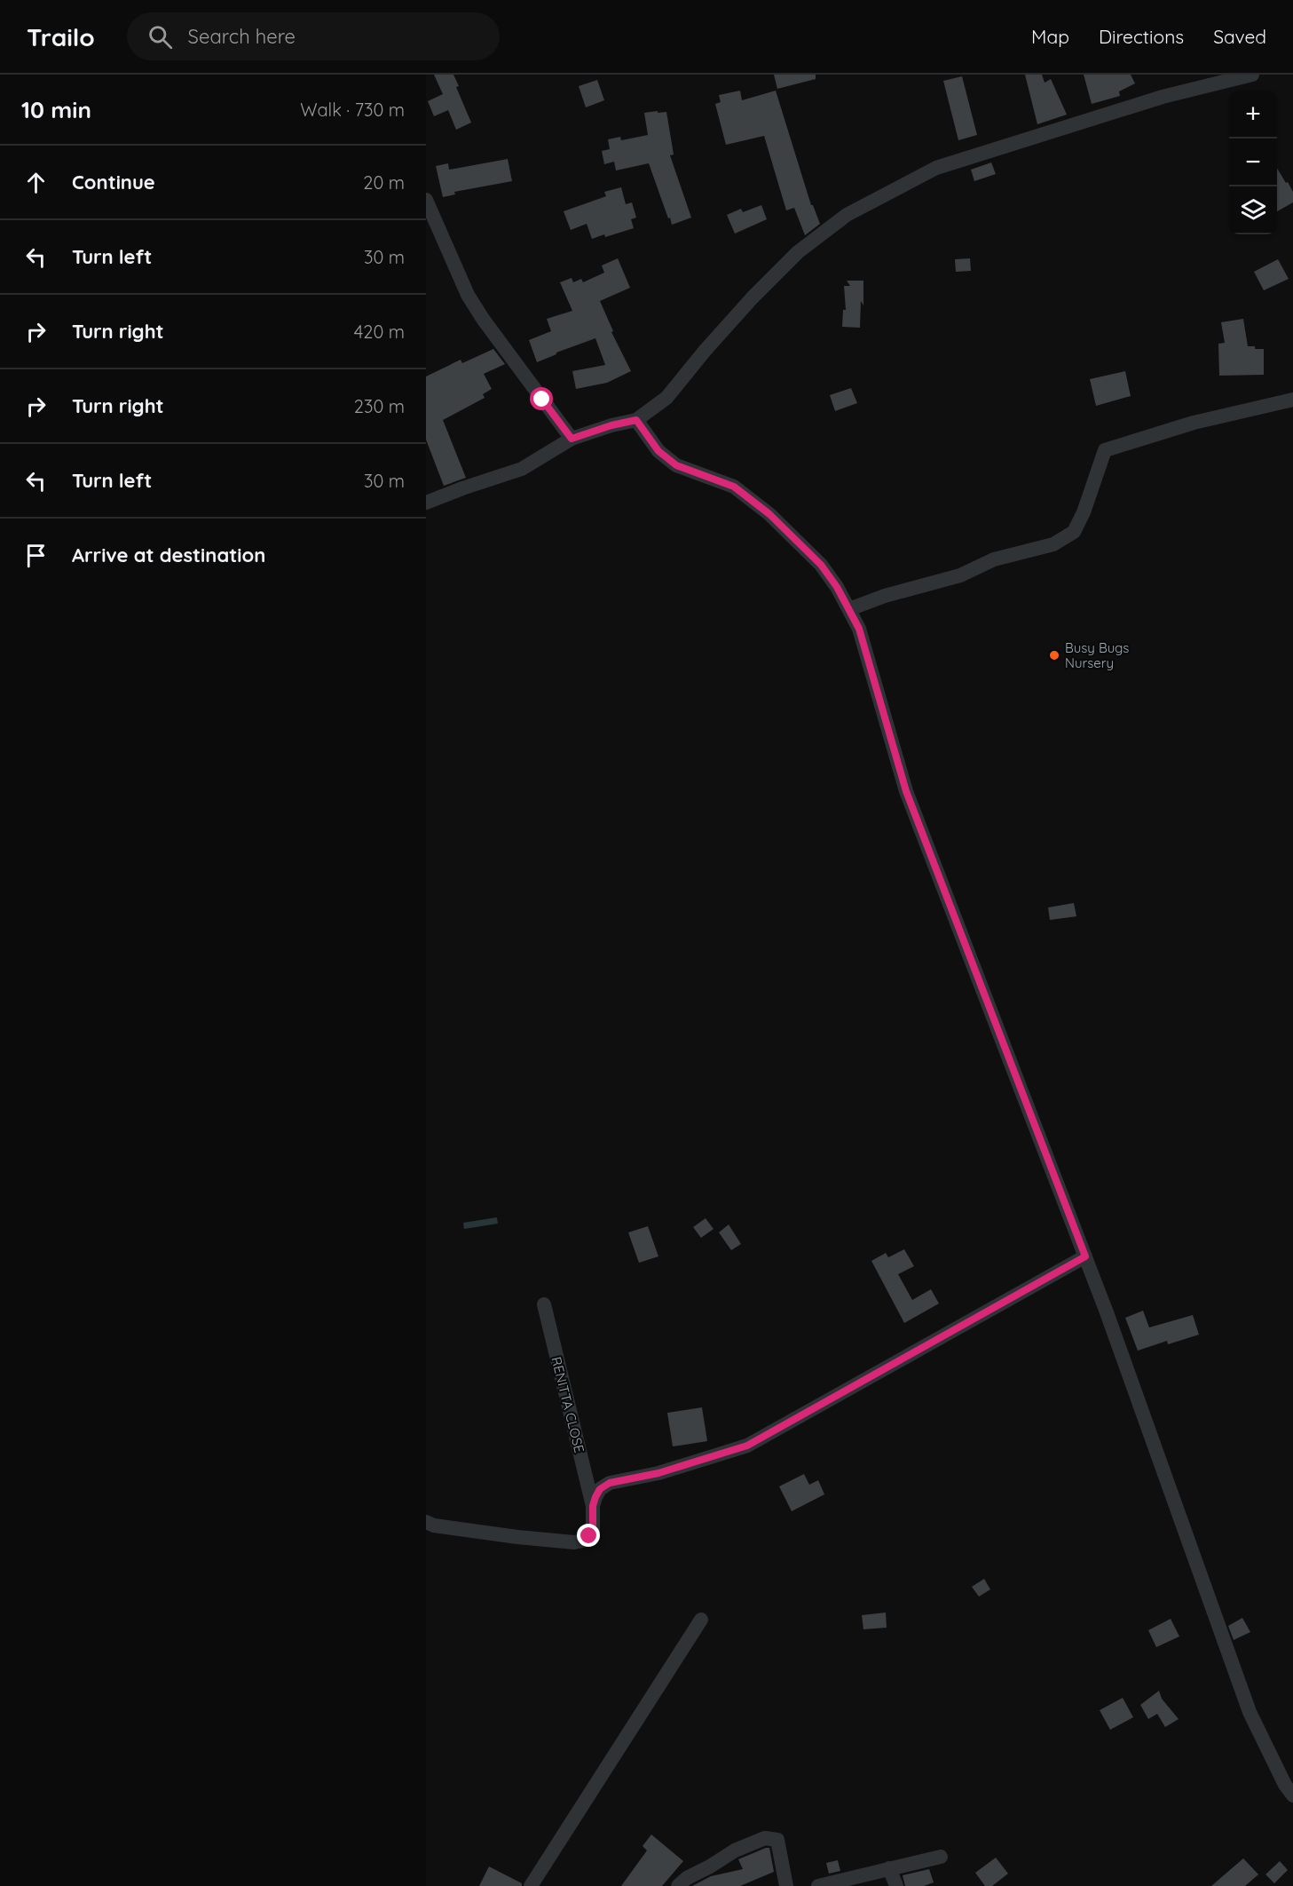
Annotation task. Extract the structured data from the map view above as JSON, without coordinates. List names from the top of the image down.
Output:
{
  "streets": {
    "street": ["RENITTA CLOSE"]
  },
  "places": ["Busy Bugs Nursery"],
  "page": {
    "header": "Trailo",
    "search": "Search here",
    "nav": ["Map", "Directions", "Saved"],
    "heading": ["10 min", "Walk · 730 m"],
    "map_buttons": ["+", "−"],
    "list": [
      ["Continue", "20 m"],
      ["Turn left", "30 m"],
      ["Turn right", "420 m"],
      ["Turn right", "230 m"],
      ["Turn left", "30 m"],
      "Arrive at destination"
    ]
  }
}
